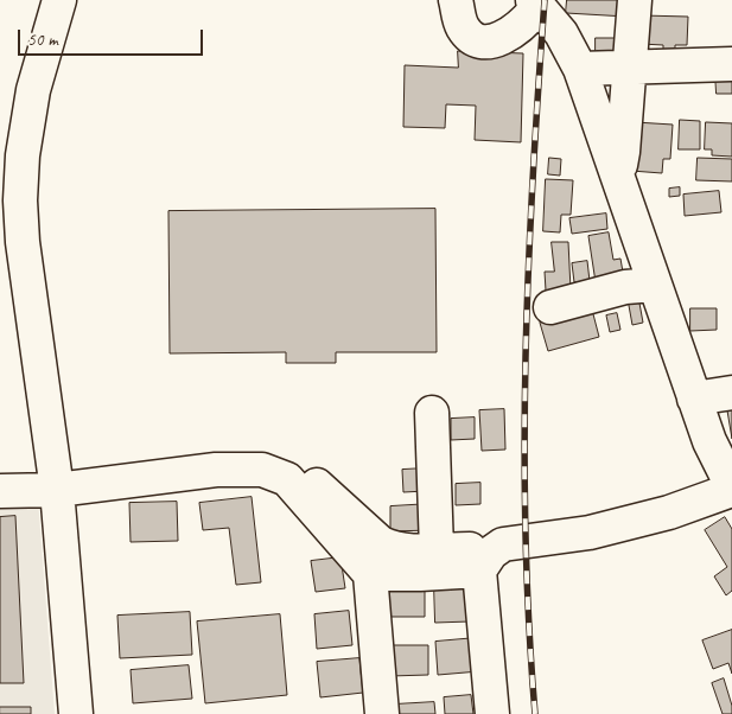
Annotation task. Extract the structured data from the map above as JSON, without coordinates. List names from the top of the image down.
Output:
{
  "scale_bar": "50 m"
}
